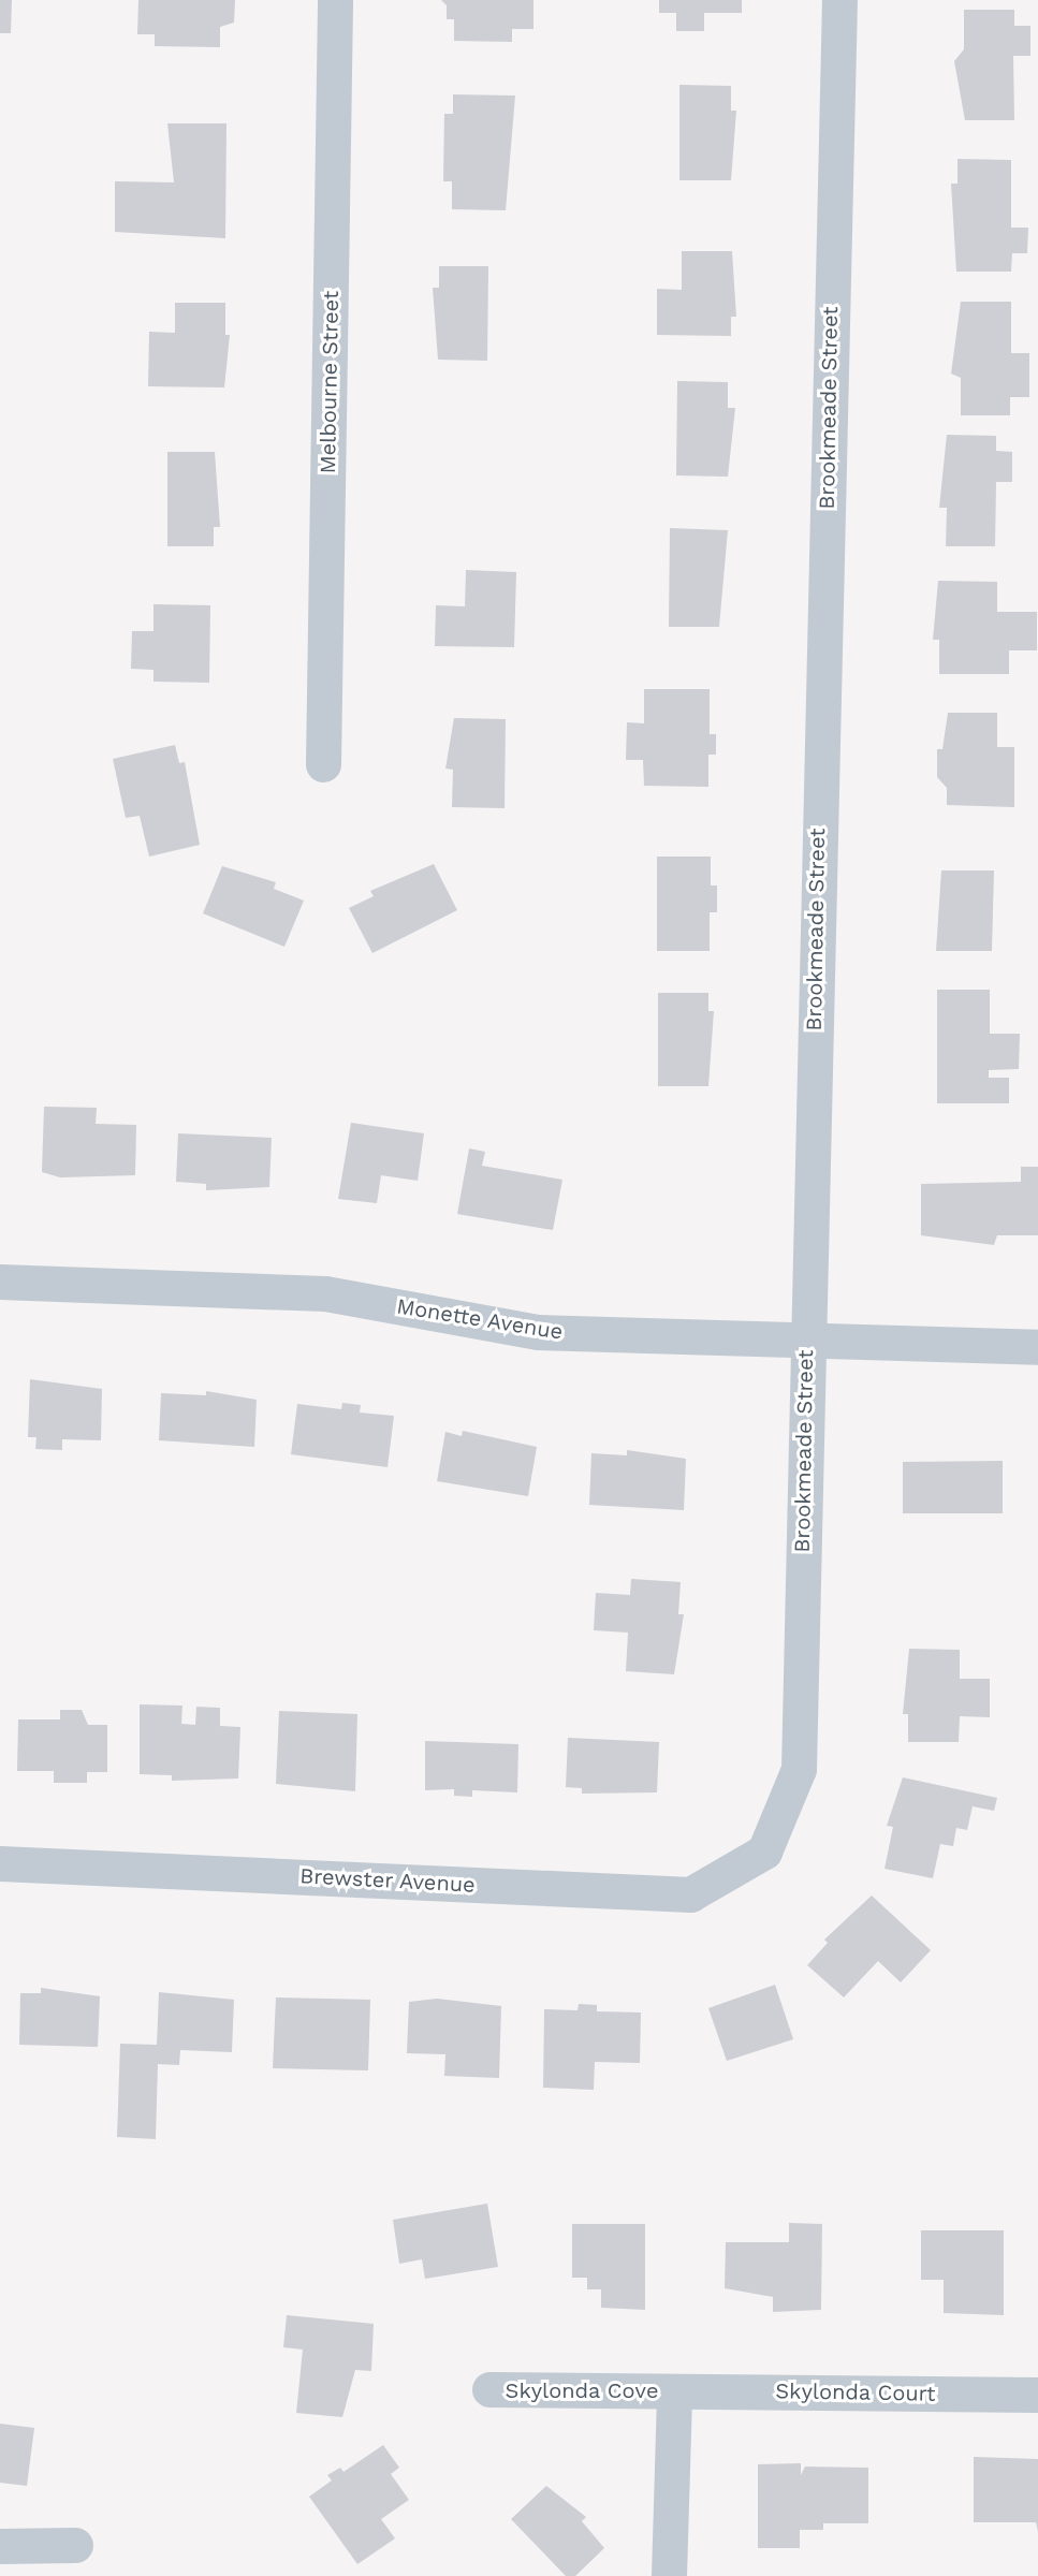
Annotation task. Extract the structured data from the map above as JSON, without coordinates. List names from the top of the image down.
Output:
{
  "streets": {
    "street": [
      "Melbourne Street",
      "Brookmeade Street",
      "Monette Avenue",
      "Brewster Avenue",
      "Skylonda Cove",
      "Skylonda Court"
    ]
  },
  "crossings": [
    ["Brookmeade Street", "Monette Avenue"],
    ["Brookmeade Street", "Brewster Avenue"],
    ["Skylonda Cove", "Skylonda Court"]
  ]
}
